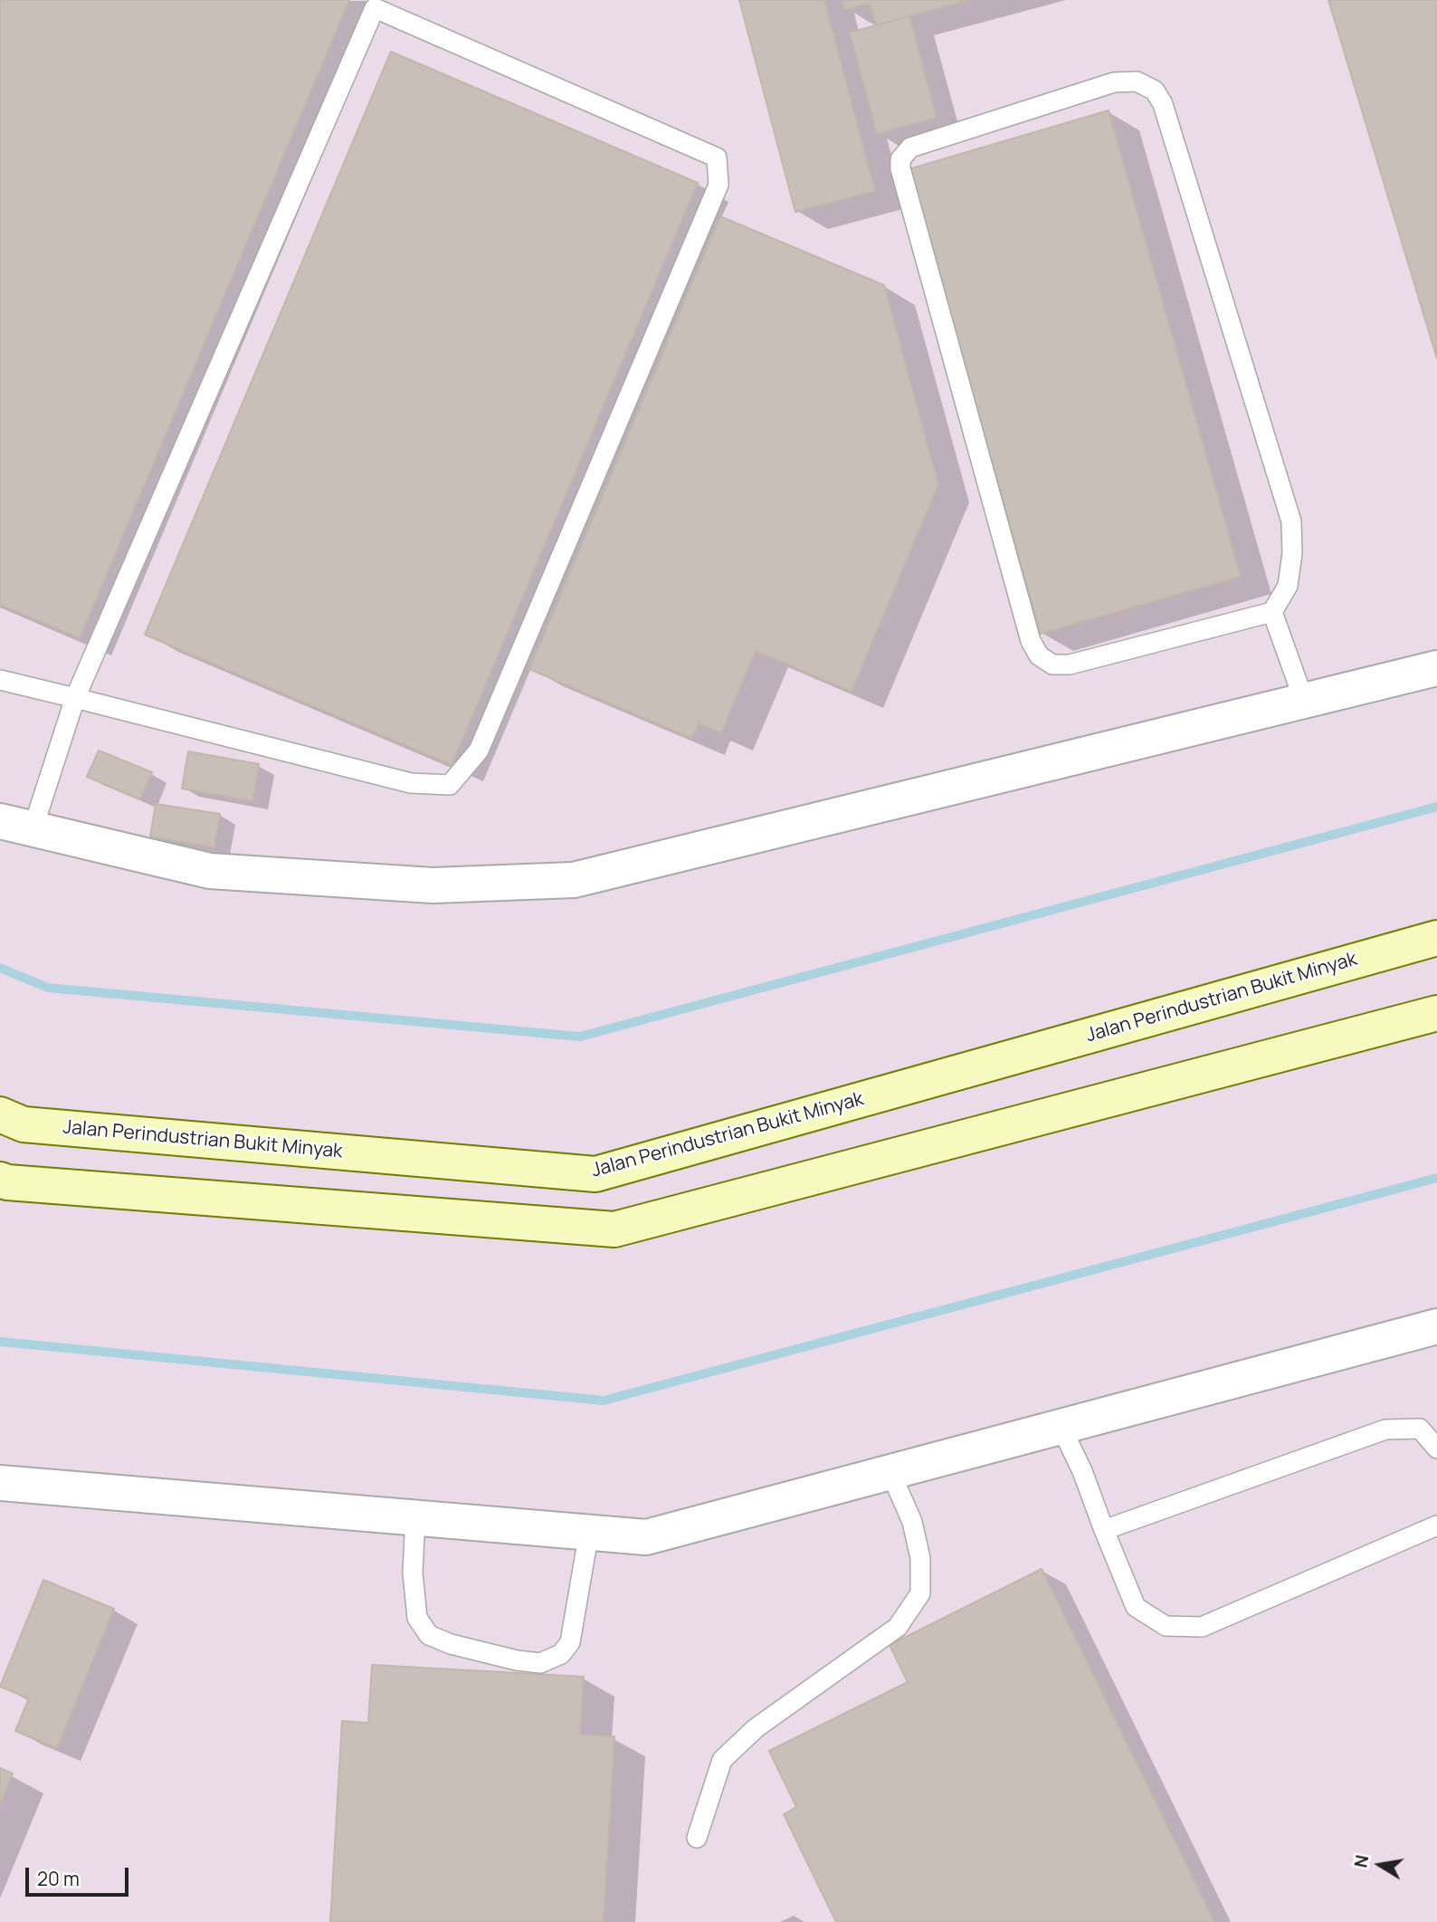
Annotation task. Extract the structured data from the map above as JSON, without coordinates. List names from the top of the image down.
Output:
{
  "streets": {
    "main road": ["Jalan Perindustrian Bukit Minyak"]
  },
  "scale_bar": "20 m",
  "north": "left"
}
